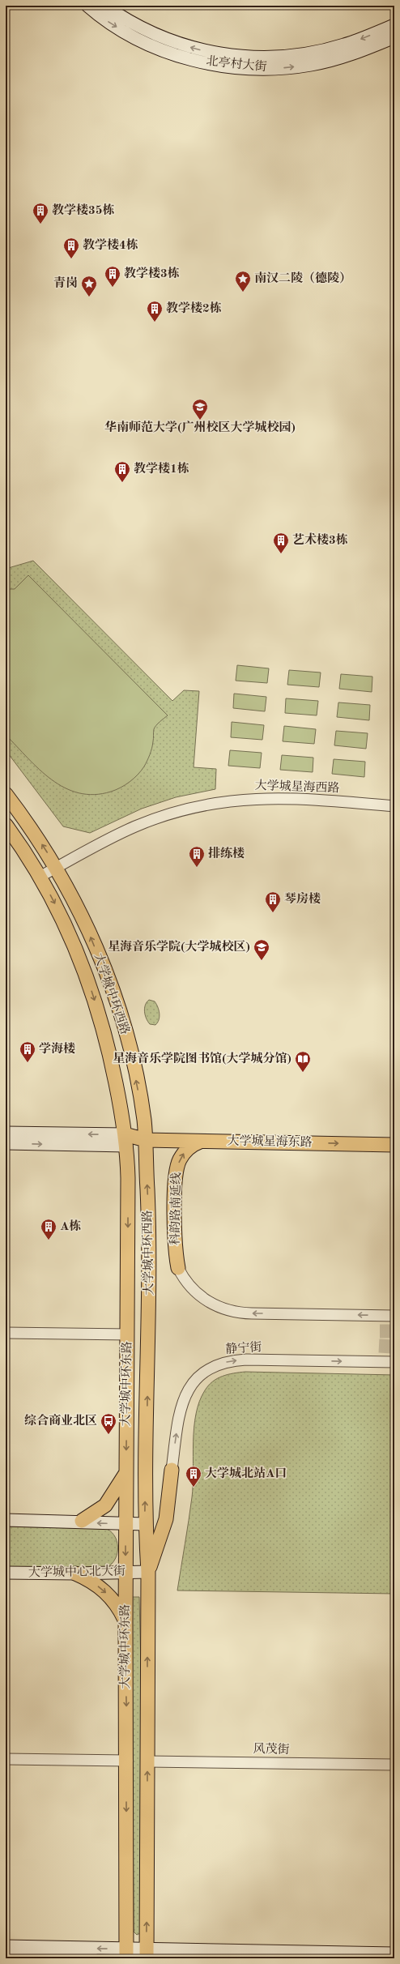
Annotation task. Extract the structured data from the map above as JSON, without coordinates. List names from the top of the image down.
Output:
{
  "streets": {
    "main road": [
      "北亭村大街",
      "大学城中环西路",
      "大学城星海东路",
      "科韵路南延线",
      "大学城中环东路",
      "大学城中心北大街"
    ],
    "street": ["大学城星海西路", "静宁街", "风茂街"]
  },
  "crossings": [
    ["大学城星海西路", "大学城中环西路"],
    ["大学城中环西路", "大学城星海东路"],
    ["大学城中环西路", "大学城中环东路"],
    ["大学城星海东路", "科韵路南延线"],
    ["大学城中环东路", "大学城中心北大街"],
    ["大学城中环东路", "风茂街"]
  ],
  "one_way": ["科韵路南延线", "静宁街"],
  "places": {
    "building": [
      "教学楼35栋",
      "教学楼4栋",
      "教学楼3栋",
      "教学楼2栋",
      "教学楼1栋",
      "艺术楼3栋",
      "排练楼",
      "琴房楼",
      "学海楼",
      "A栋",
      "大学城北站A口"
    ],
    "place": ["南汉二陵（德陵）", "青岗"],
    "school or university": ["华南师范大学(广州校区大学城校园)", "星海音乐学院(大学城校区)"],
    "library": ["星海音乐学院图书馆(大学城分馆)"],
    "bus stop": ["综合商业北区"]
  }
}
